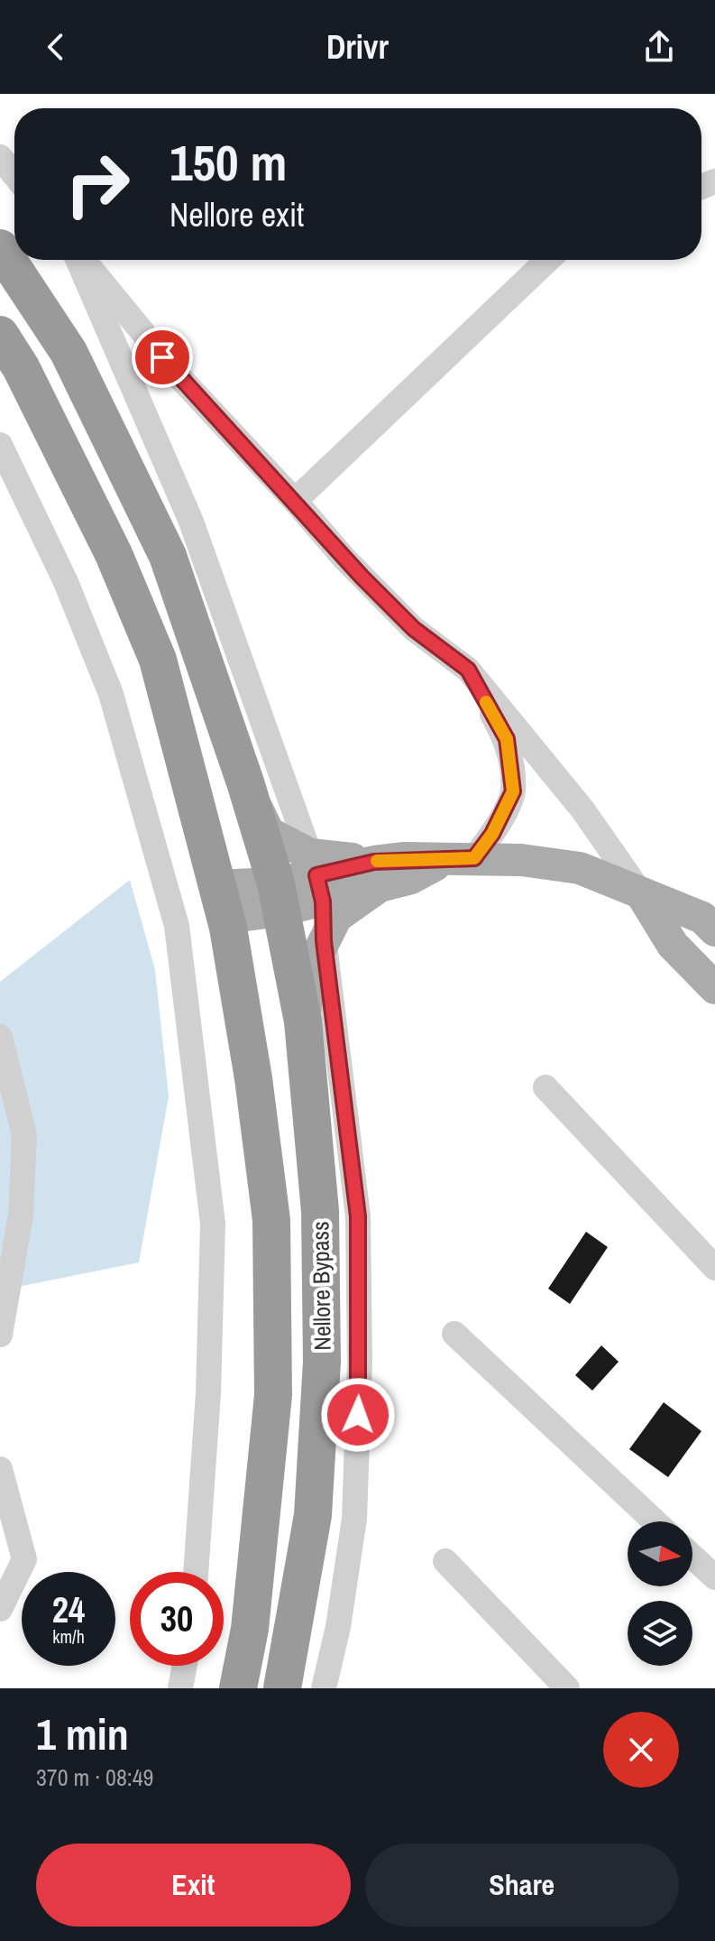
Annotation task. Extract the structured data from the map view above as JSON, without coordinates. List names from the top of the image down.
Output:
{
  "streets": {
    "highway": ["Nellore Bypass"]
  },
  "north": "right",
  "page": {
    "header": "Drivr",
    "turn": ["150 m", "Nellore exit"],
    "speed": "24 km/h",
    "limit": "30",
    "heading": ["1 min", "370 m · 08:49"],
    "buttons": ["Exit", "Share"]
  }
}
